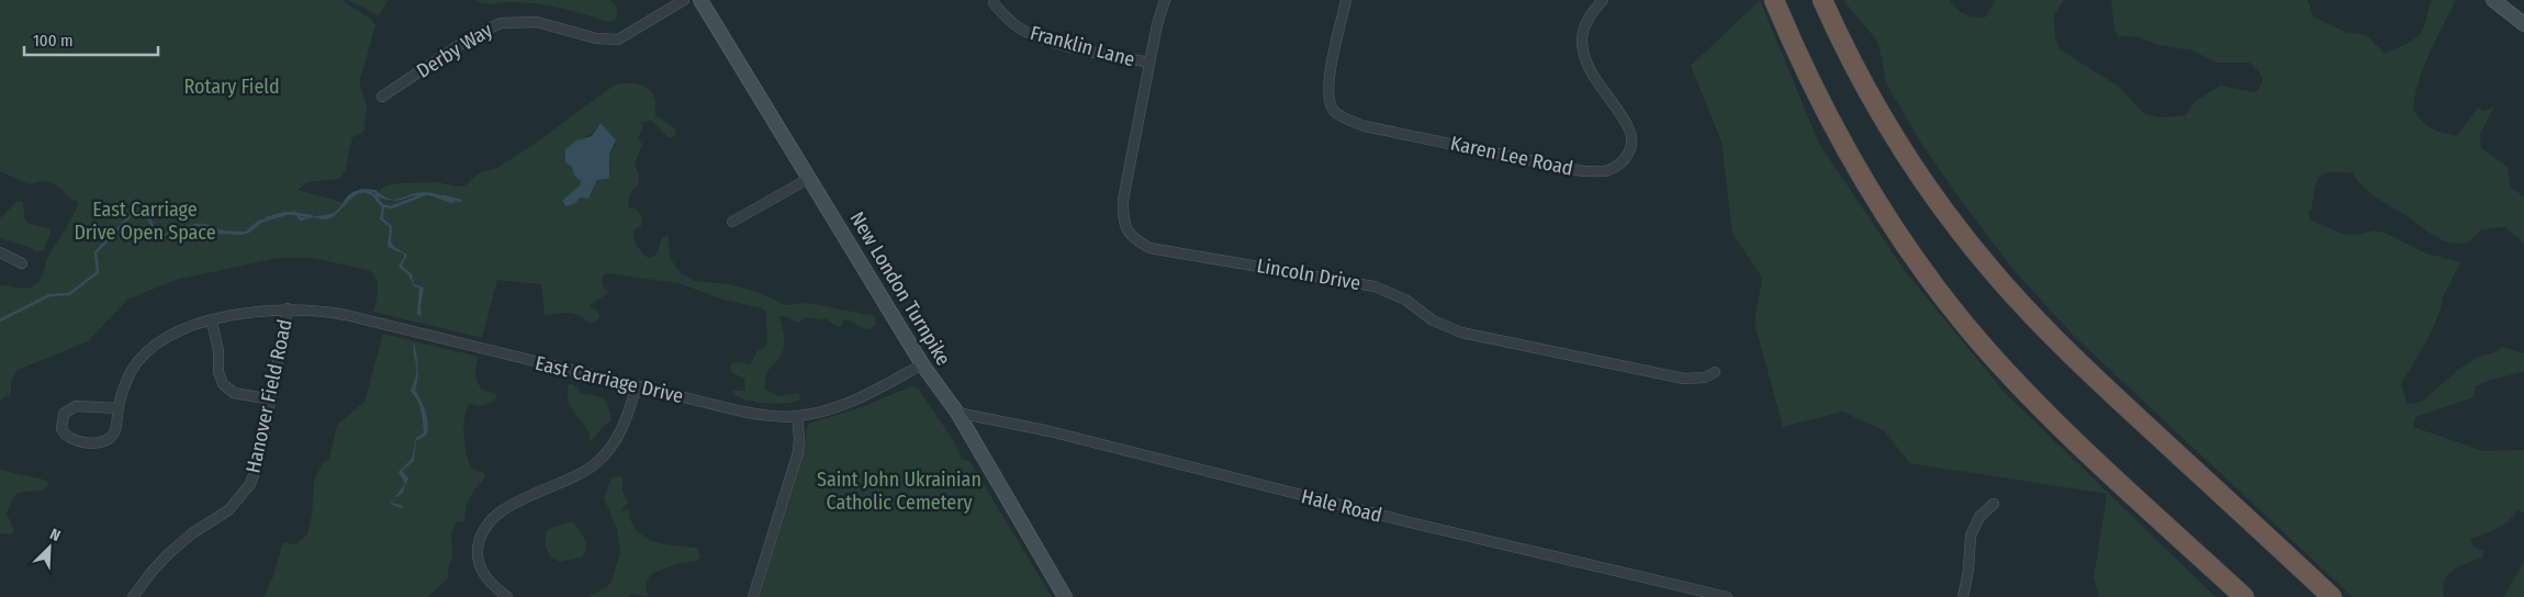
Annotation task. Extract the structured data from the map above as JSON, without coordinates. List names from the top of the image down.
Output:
{
  "streets": {
    "street": [
      "Franklin Lane",
      "Derby Way",
      "Karen Lee Road",
      "Lincoln Drive",
      "New London Turnpike",
      "East Carriage Drive",
      "Hanover Field Road",
      "Hale Road"
    ]
  },
  "crossings": [
    ["Franklin Lane", "Lincoln Drive"],
    ["New London Turnpike", "East Carriage Drive"],
    ["New London Turnpike", "Hale Road"],
    ["East Carriage Drive", "Hanover Field Road"]
  ],
  "parks": ["Rotary Field", "East Carriage Drive Open Space", "Saint John Ukrainian Catholic Cemetery"],
  "scale_bar": "100 m",
  "north": "top right"
}
